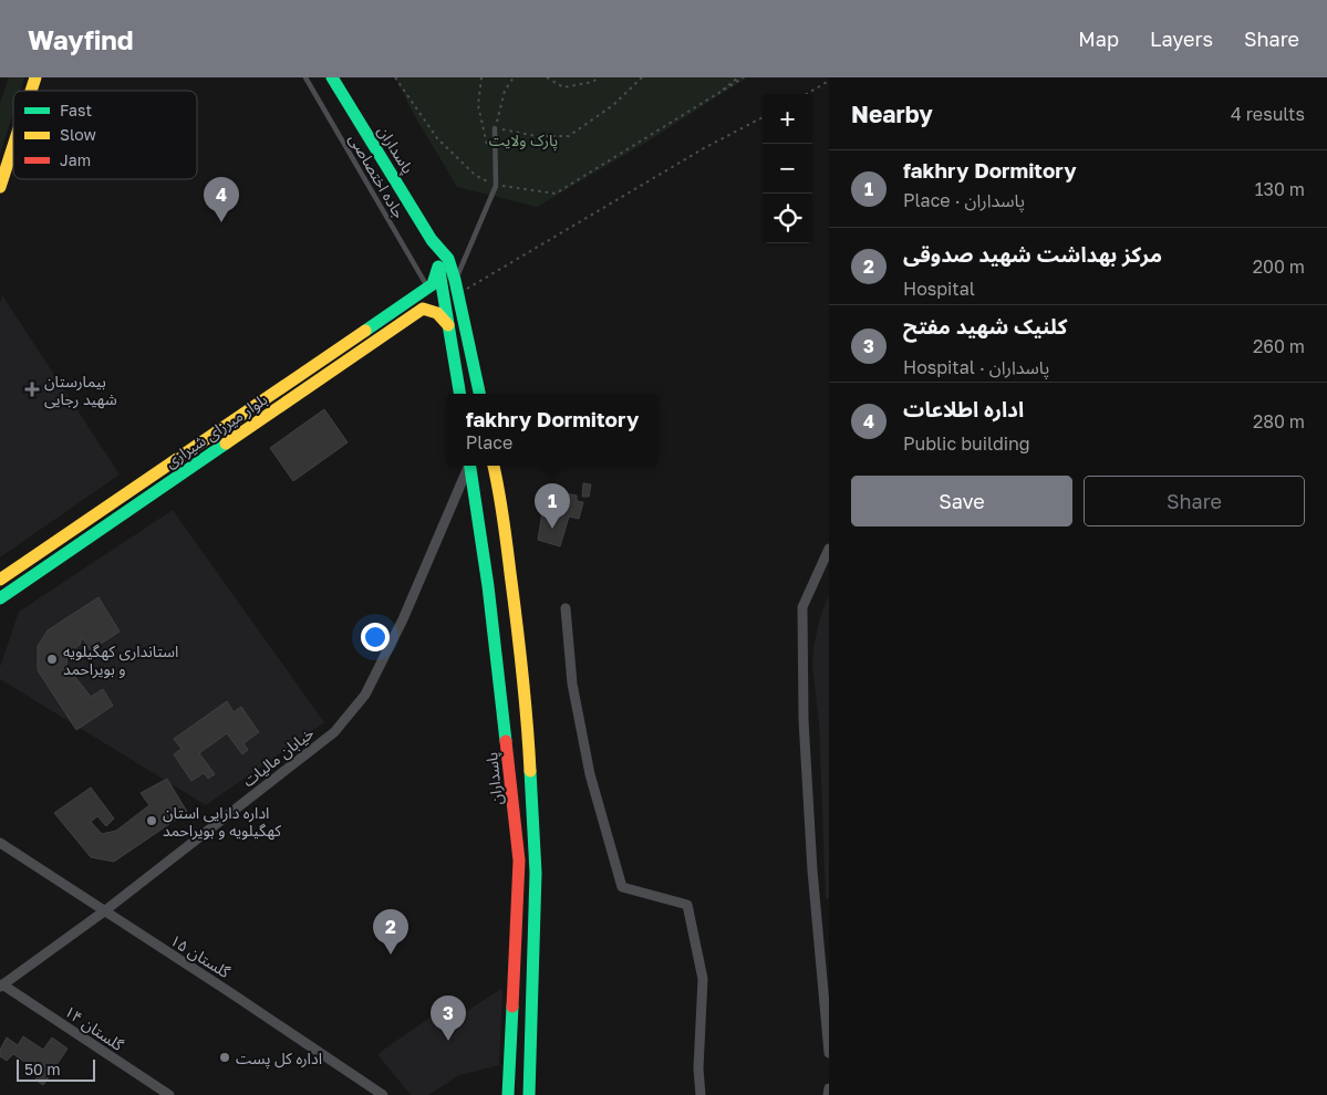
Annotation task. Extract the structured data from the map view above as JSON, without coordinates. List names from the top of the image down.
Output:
{
  "streets": {
    "main road": ["پاسداران", "بلوار میرزای شیرازی"],
    "street": ["خیابان مالیات", "گلستان ۱۵", "گلستان ۱۴"],
    "lane": ["جاده اختصاصی"]
  },
  "crossings": [
    ["پاسداران", "بلوار میرزای شیرازی"],
    ["جاده اختصاصی", "بلوار میرزای شیرازی"],
    ["خیابان مالیات", "گلستان ۱۵"],
    ["خیابان مالیات", "گلستان ۱۴"]
  ],
  "parks": ["پارک ولایت"],
  "places": {
    "health": ["بیمارستان شهید رجایی"],
    "other": ["استانداری کهگیلویه و بویراحمد", "اداره دارایی استان کهگیلویه و بویراحمد", "اداره کل پست"]
  },
  "legend": ["Fast", "Slow", "Jam"],
  "scale_bar": "50 m",
  "page": {
    "header": "Wayfind",
    "nav": ["Map", "Layers", "Share"],
    "heading": ["Nearby", "4 results"],
    "map_buttons": ["+", "−"],
    "list": [
      {
        "mark": "1",
        "name": "fakhry Dormitory",
        "note": "Place · پاسداران",
        "value": "130 m"
      },
      {
        "mark": "2",
        "name": "مرکز بهداشت شهید صدوقی",
        "note": "Hospital",
        "value": "200 m"
      },
      {
        "mark": "3",
        "name": "کلنیک شهید مفتح",
        "note": "Hospital · پاسداران",
        "value": "260 m"
      },
      {
        "mark": "4",
        "name": "اداره اطلاعات",
        "note": "Public building",
        "value": "280 m"
      }
    ],
    "pins": [
      "4",
      "1",
      "2",
      "3"
    ],
    "popup": ["fakhry Dormitory", "Place"],
    "buttons": ["Save", "Share"],
    "scale": "50 m"
  }
}
